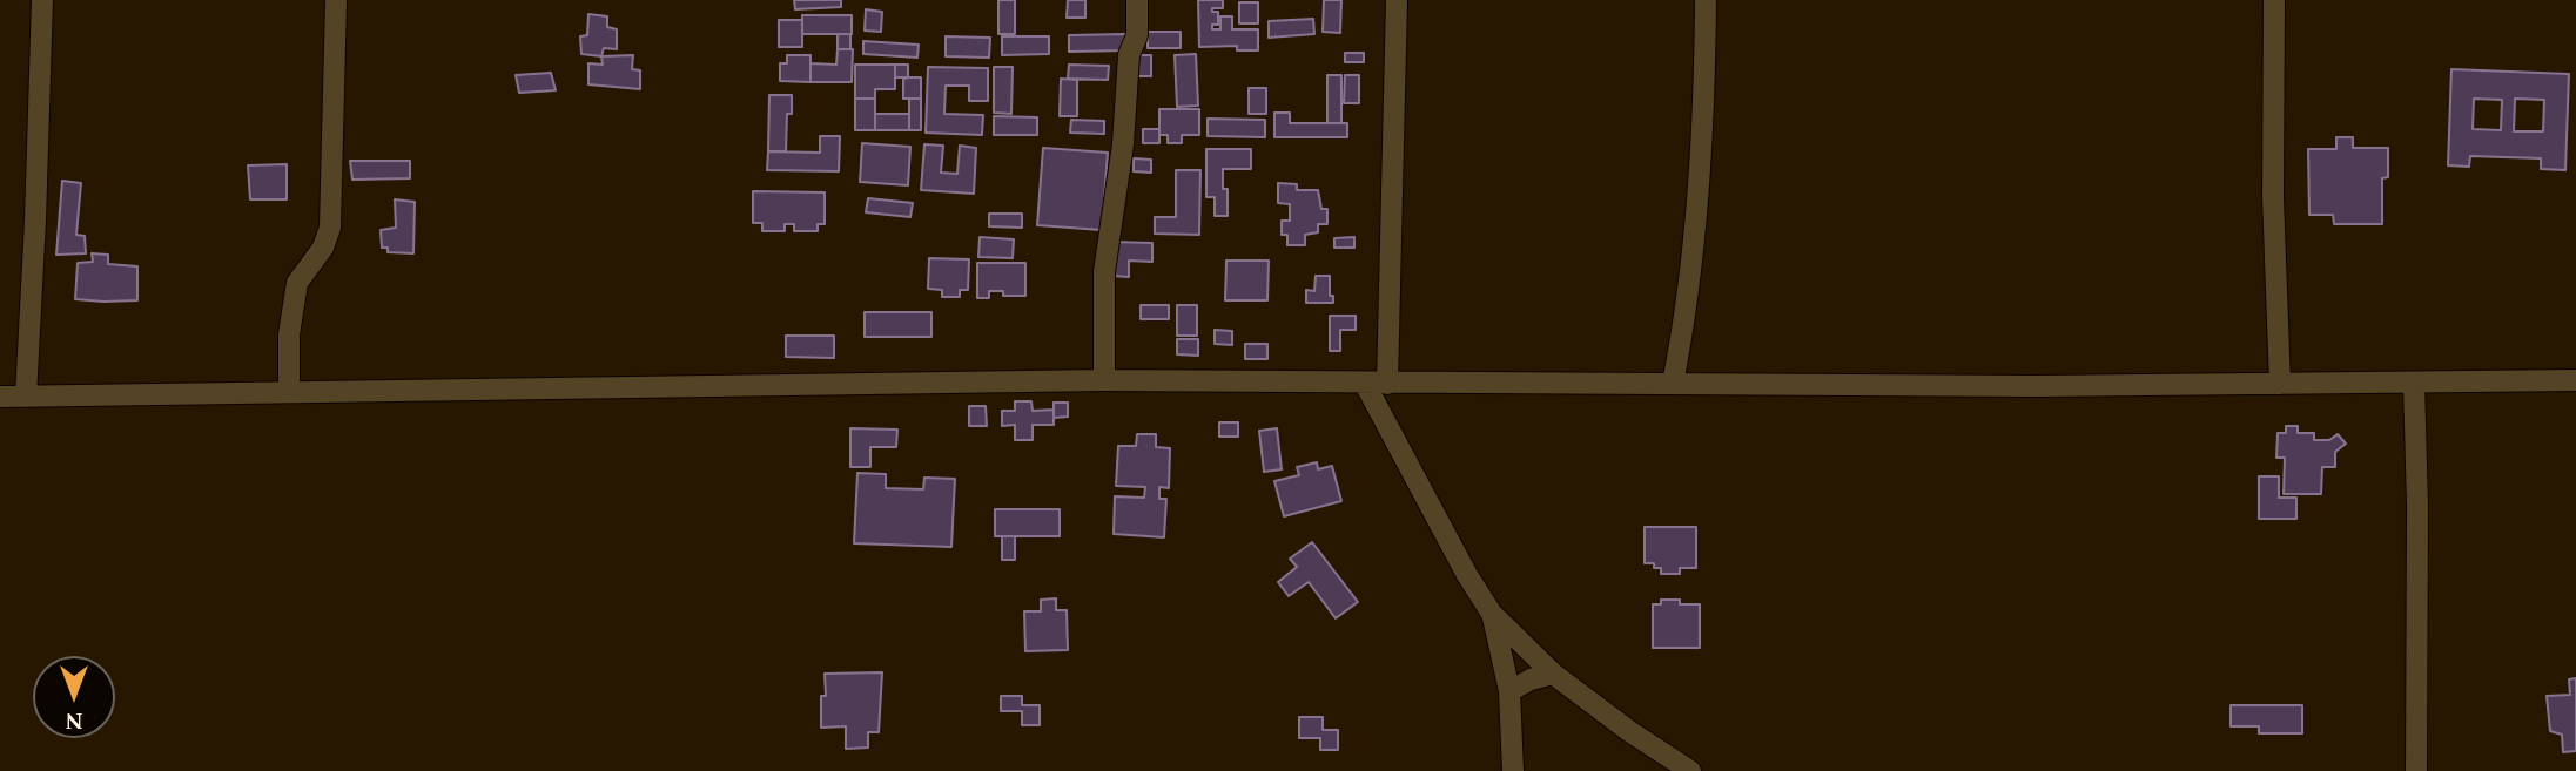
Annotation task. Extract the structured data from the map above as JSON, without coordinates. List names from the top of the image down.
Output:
{
  "north": "bottom"
}
